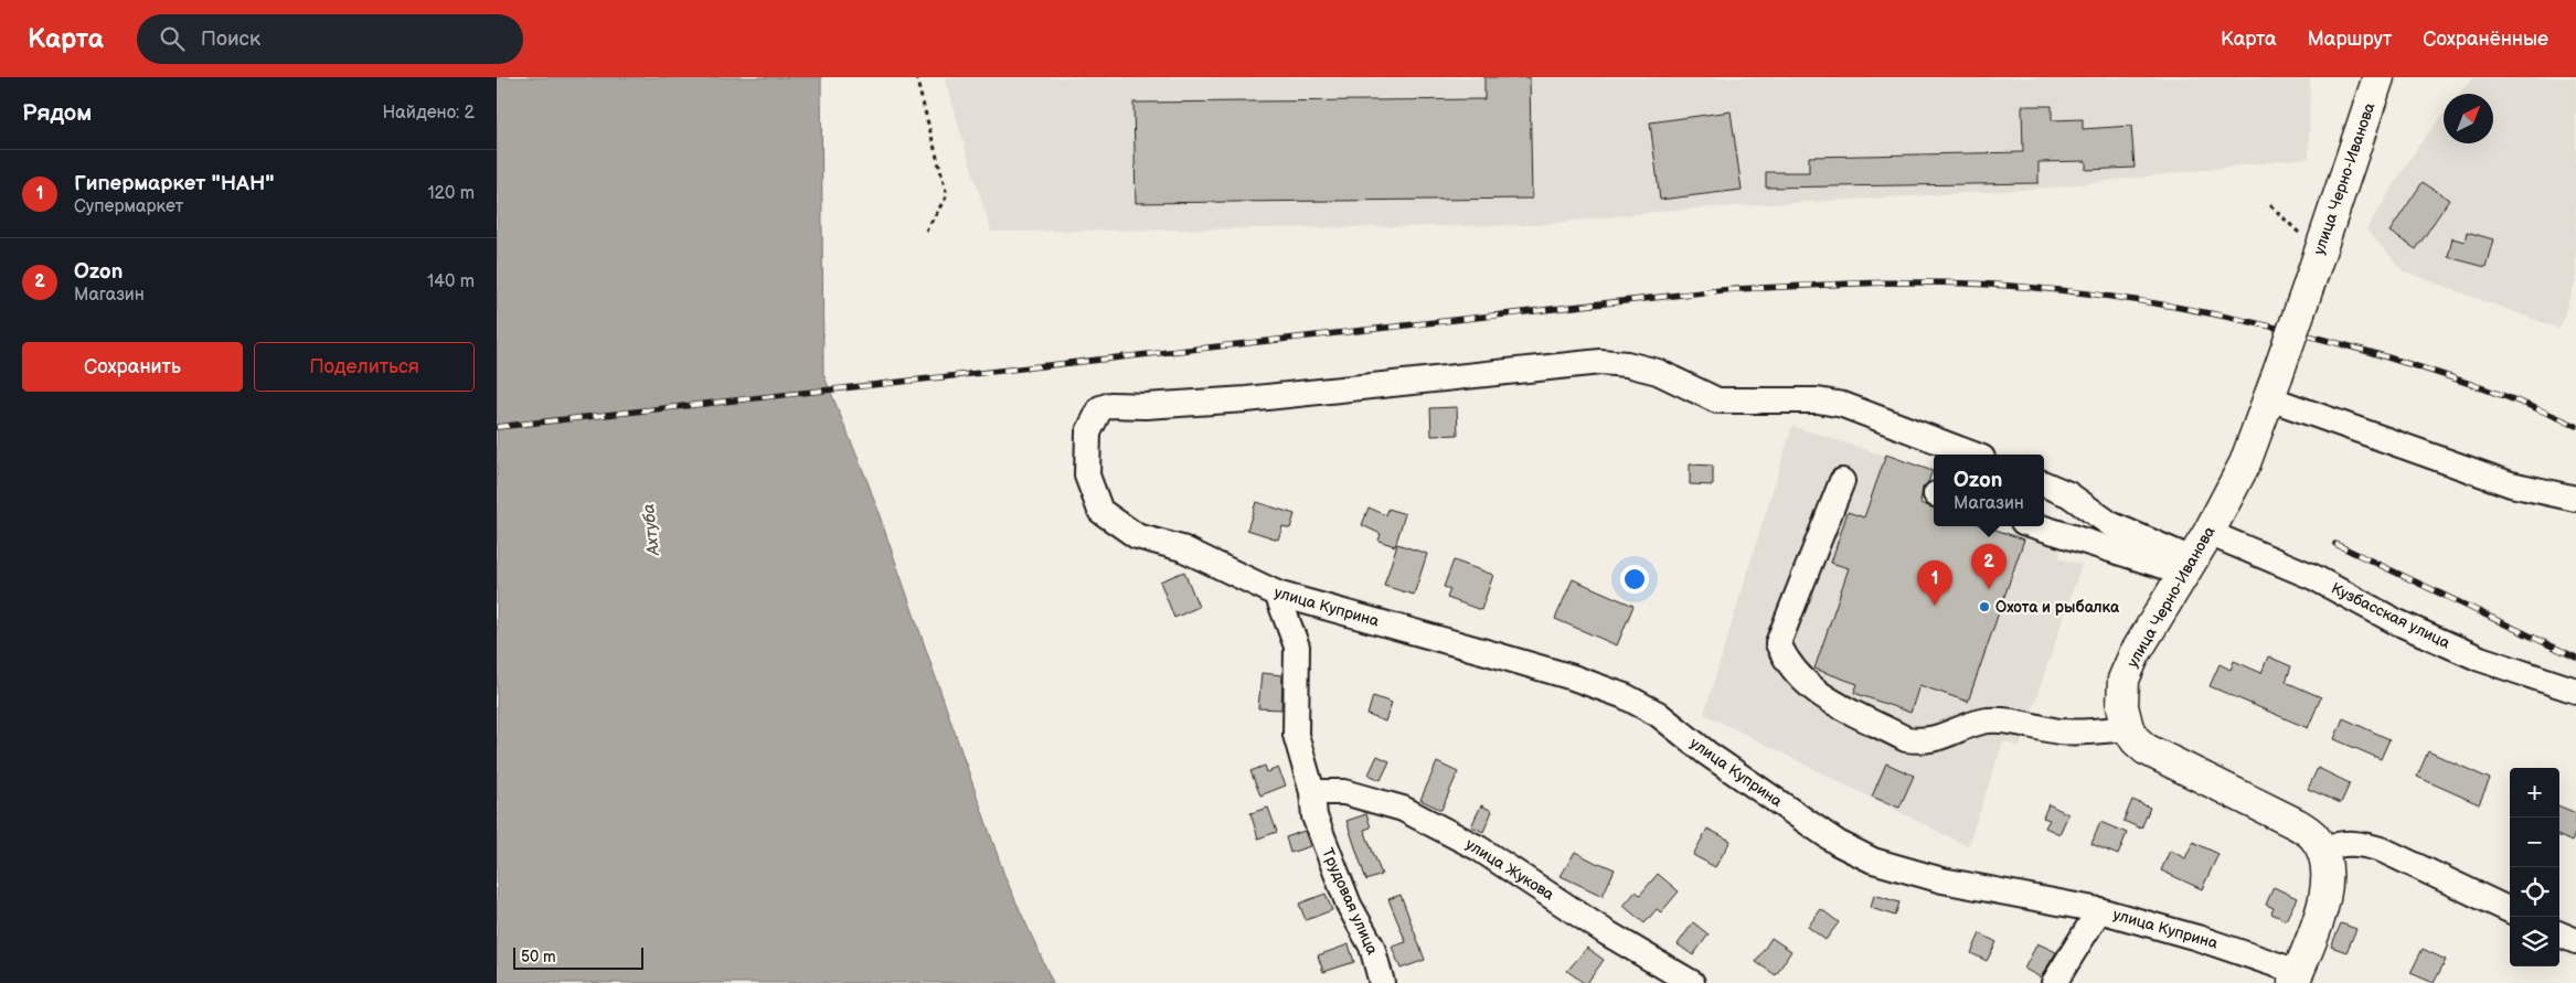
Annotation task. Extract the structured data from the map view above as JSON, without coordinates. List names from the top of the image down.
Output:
{
  "streets": {
    "main road": ["улица Черно-Иванова"],
    "street": [
      "улица Куприна",
      "Кузбасская улица",
      "улица Жукова",
      "Трудовая улица"
    ]
  },
  "crossings": [
    ["улица Черно-Иванова", "Кузбасская улица"],
    ["улица Куприна", "Трудовая улица"],
    ["улица Жукова", "Трудовая улица"]
  ],
  "water": ["Ахтуба"],
  "places": ["Охота и рыбалка"],
  "scale_bar": "50 m",
  "north": "top right",
  "page": {
    "header": "Карта",
    "search": "Поиск",
    "nav": ["Карта", "Маршрут", "Сохранённые"],
    "heading": ["Рядом", "Найдено: 2"],
    "list": [
      {
        "mark": "1",
        "name": "Гипермаркет \"НАН\"",
        "note": "Супермаркет",
        "value": "120 m"
      },
      {
        "mark": "2",
        "name": "Ozon",
        "note": "Магазин",
        "value": "140 m"
      }
    ],
    "buttons": ["Сохранить", "Поделиться"],
    "popup": ["Ozon", "Магазин"],
    "pins": ["2", "1"],
    "map_buttons": ["+", "−"],
    "scale": "50 m"
  }
}
